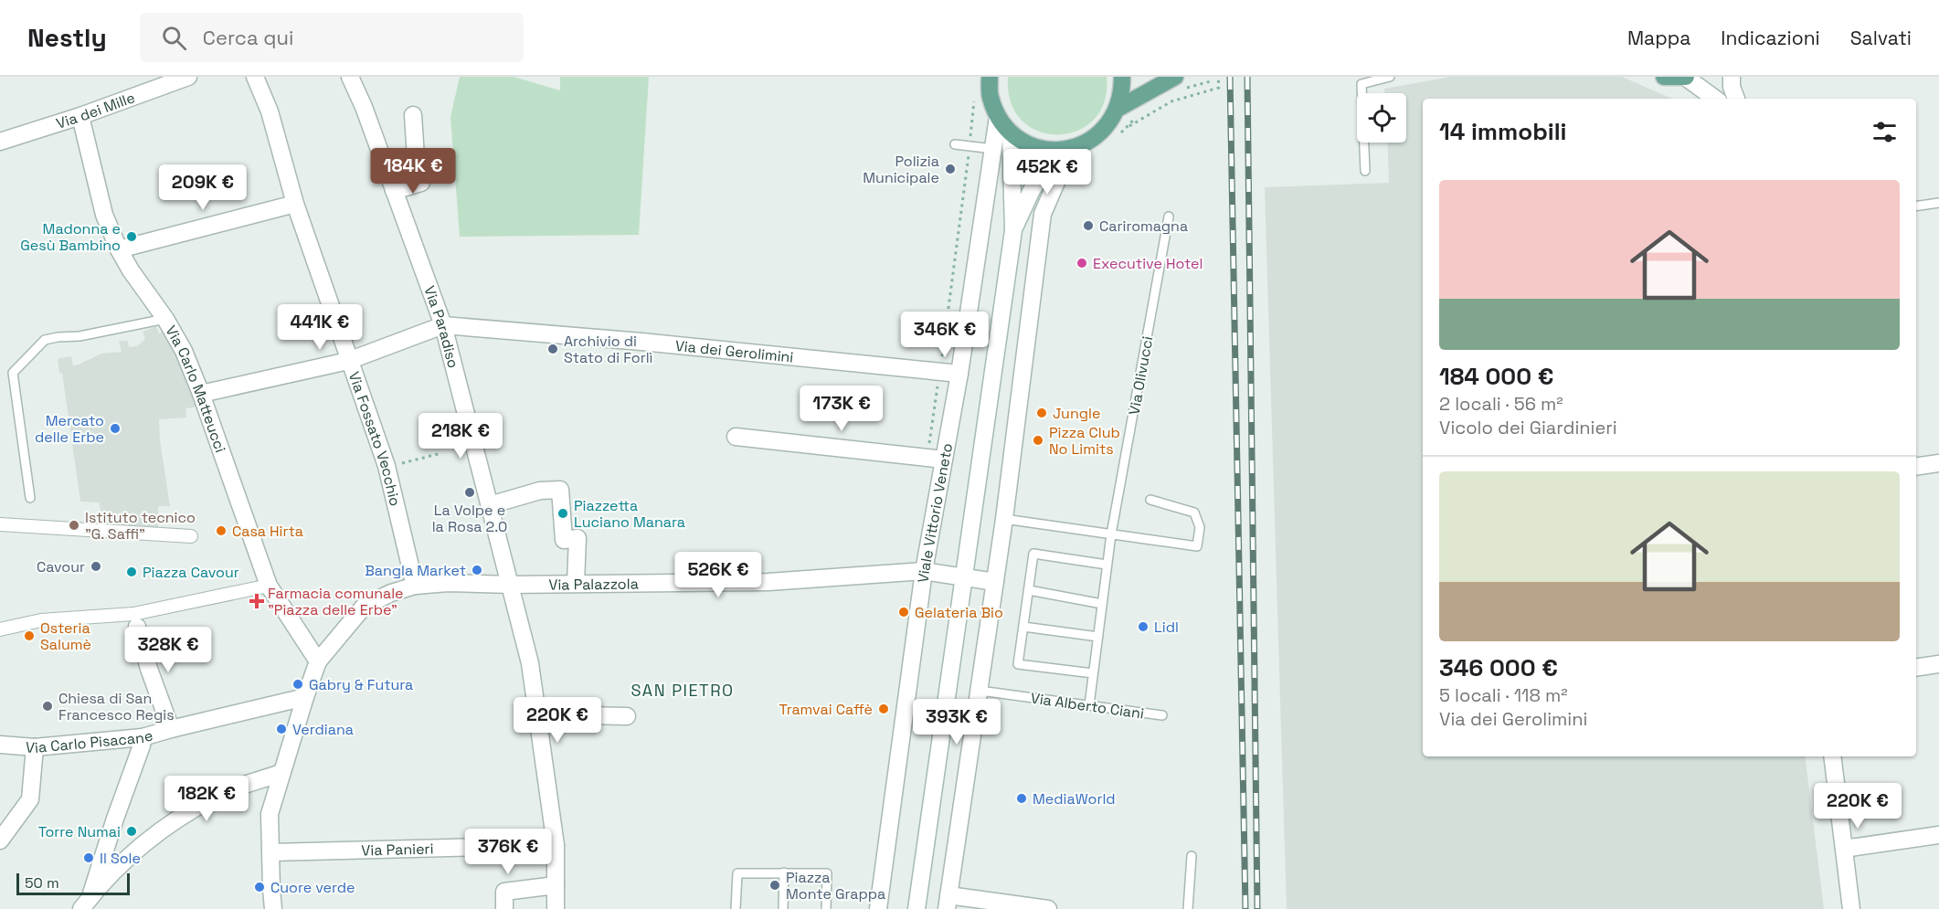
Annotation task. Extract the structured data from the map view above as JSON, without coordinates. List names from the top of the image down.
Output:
{
  "streets": {
    "street": [
      "Via dei Mille",
      "Via Paradiso",
      "Via dei Gerolimini",
      "Via Carlo Matteucci",
      "Via Fossato Vecchio",
      "Viale Vittorio Veneto",
      "Via Palazzola",
      "Via Carlo Pisacane",
      "Via Panieri"
    ],
    "lane": ["Via Olivucci", "Via Alberto Ciani"]
  },
  "crossings": [
    ["Via dei Mille", "Via Carlo Matteucci"],
    ["Via Paradiso", "Via dei Gerolimini"],
    ["Via Paradiso", "Via Palazzola"],
    ["Via Paradiso", "Via Panieri"],
    ["Via dei Gerolimini", "Viale Vittorio Veneto"],
    ["Via Olivucci", "Via Alberto Ciani"],
    ["Via Carlo Matteucci", "Via Palazzola"],
    ["Via Fossato Vecchio", "Via Palazzola"],
    ["Viale Vittorio Veneto", "Via Palazzola"]
  ],
  "districts": ["SAN PIETRO"],
  "places": {
    "other": [
      "Polizia Municipale",
      "Cariromagna",
      "Madonna e Gesù Bambino",
      "Executive Hotel",
      "Archivio di Stato di Forlì",
      "Jungle",
      "Mercato delle Erbe",
      "Pizza Club No Limits",
      "La Volpe e la Rosa 2.0",
      "Piazzetta Luciano Manara",
      "Istituto tecnico \"G. Saffi\"",
      "Casa Hirta",
      "Cavour",
      "Bangla Market",
      "Piazza Cavour",
      "Gelateria Bio",
      "Lidl",
      "Osteria Salumè",
      "Gabry & Futura",
      "Chiesa di San Francesco Regis",
      "Tramvai Caffè",
      "Verdiana",
      "MediaWorld",
      "Torre Numai",
      "Il Sole",
      "Piazza Monte Grappa",
      "Cuore verde"
    ],
    "health": ["Farmacia comunale \"Piazza delle Erbe\""]
  },
  "scale_bar": "50 m",
  "page": {
    "header": "Nestly",
    "search": "Cerca qui",
    "nav": ["Mappa", "Indicazioni", "Salvati"],
    "heading": "14 immobili",
    "price": [
      "184K €",
      "452K €",
      "209K €",
      "441K €",
      "346K €",
      "173K €",
      "218K €",
      "526K €",
      "328K €",
      "220K €",
      "393K €",
      "182K €",
      "220K €",
      "376K €"
    ],
    "list": [
      {
        "name": "184 000 €",
        "note": "2 locali · 56 m² · Vicolo dei Giardinieri"
      },
      {
        "name": "346 000 €",
        "note": "5 locali · 118 m² · Via dei Gerolimini"
      }
    ],
    "scale": "50 m"
  }
}
